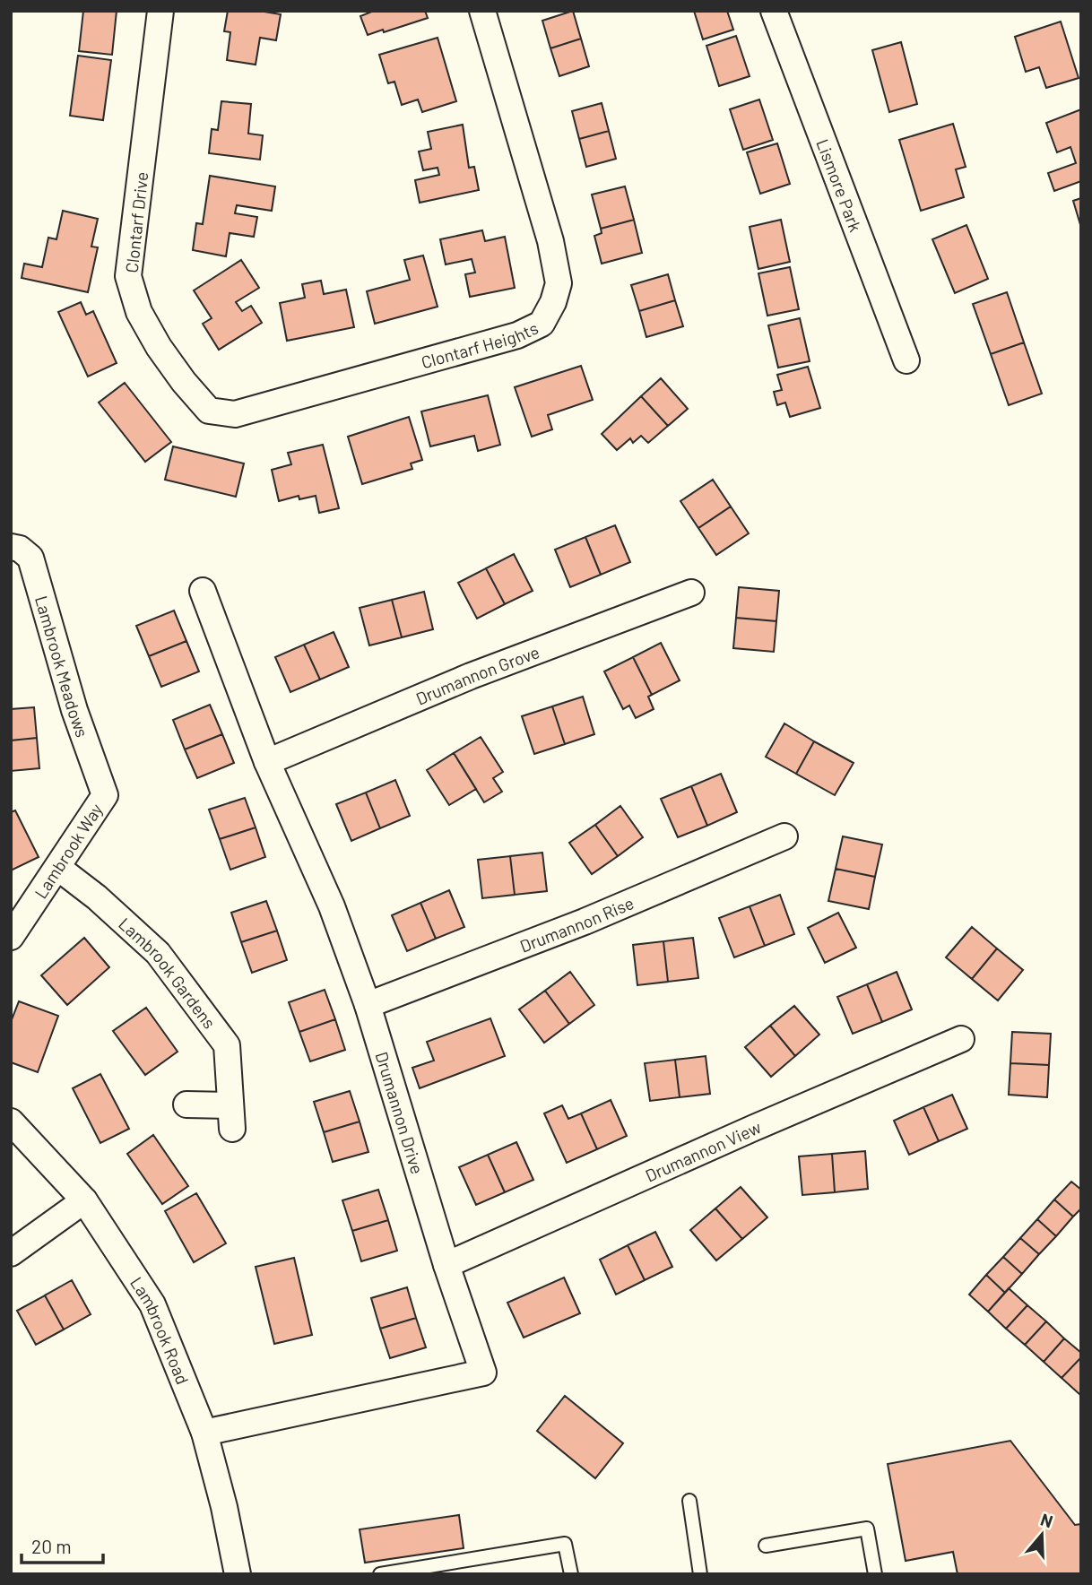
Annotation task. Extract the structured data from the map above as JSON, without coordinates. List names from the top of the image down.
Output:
{
  "streets": {
    "street": [
      "Lismore Park",
      "Clontarf Drive",
      "Clontarf Heights",
      "Lambrook Meadows",
      "Drumannon Grove",
      "Lambrook Way",
      "Drumannon Rise",
      "Lambrook Gardens",
      "Drumannon Drive",
      "Drumannon View",
      "Lambrook Road"
    ]
  },
  "crossings": [
    ["Clontarf Drive", "Clontarf Heights"],
    ["Lambrook Meadows", "Lambrook Way"],
    ["Drumannon Grove", "Drumannon Drive"],
    ["Lambrook Way", "Lambrook Gardens"],
    ["Drumannon Rise", "Drumannon Drive"],
    ["Drumannon Drive", "Drumannon View"],
    ["Drumannon Drive", "Lambrook Road"]
  ],
  "scale_bar": "20 m",
  "north": "top"
}
